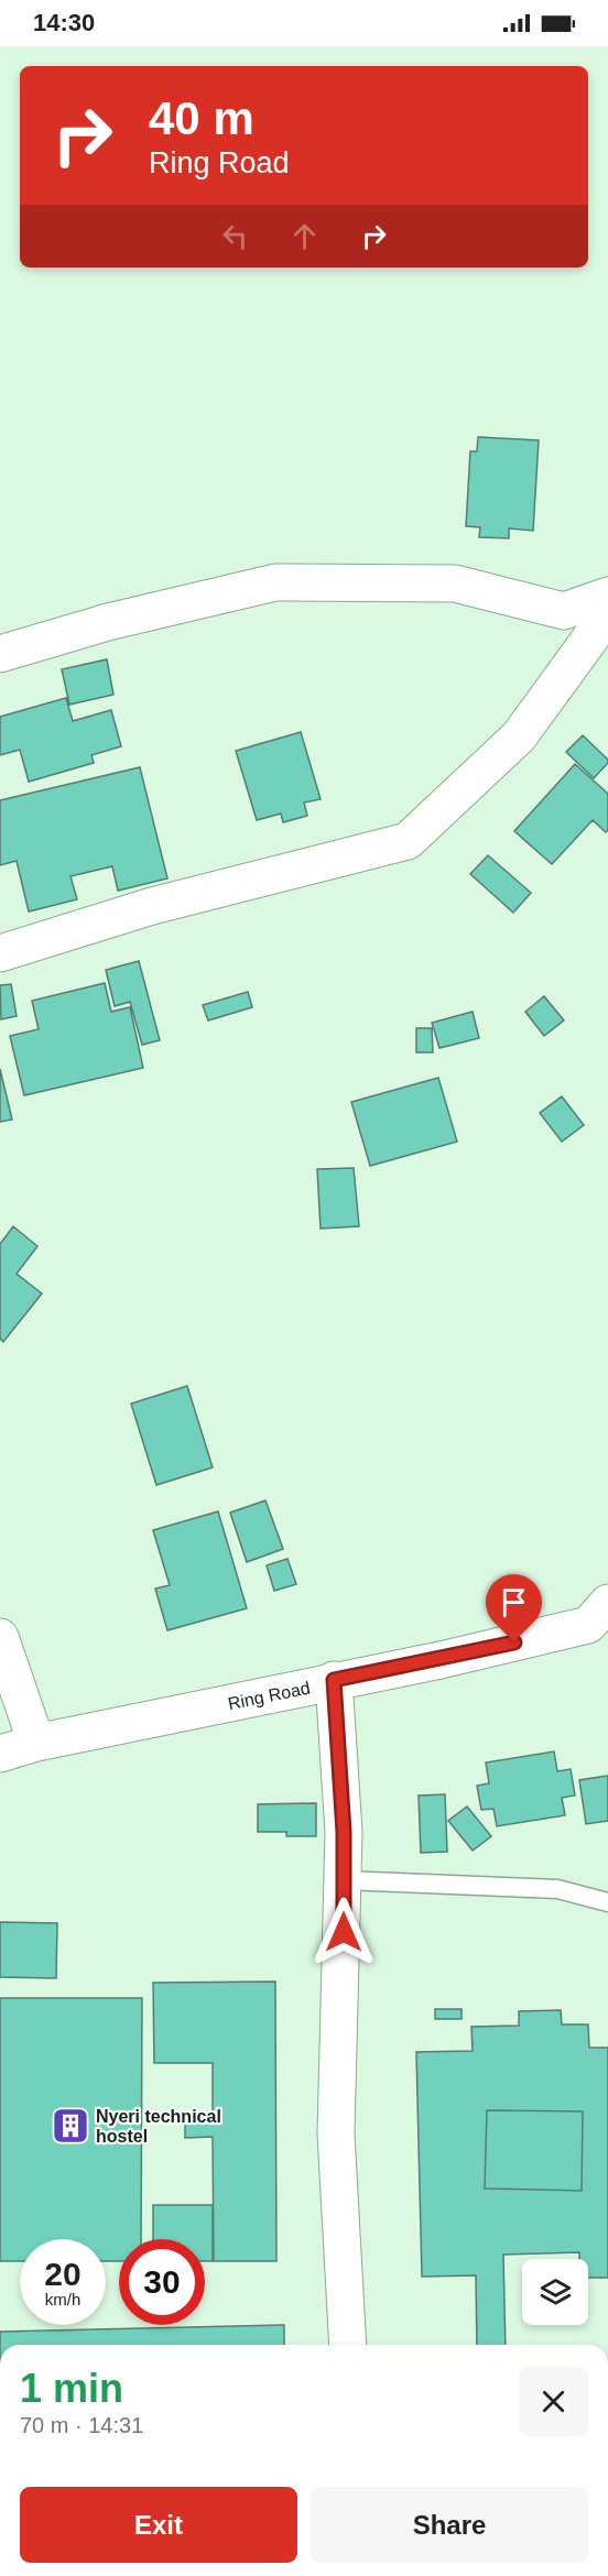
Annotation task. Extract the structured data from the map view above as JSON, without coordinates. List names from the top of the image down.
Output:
{
  "streets": {
    "street": ["Ring Road"]
  },
  "places": {
    "building": ["Nyeri technical hostel"]
  },
  "page": {
    "status": "14:30",
    "turn": ["40 m", "Ring Road"],
    "speed": "20 km/h",
    "limit": "30",
    "heading": ["1 min", "70 m · 14:31"],
    "buttons": ["Exit", "Share"]
  }
}
